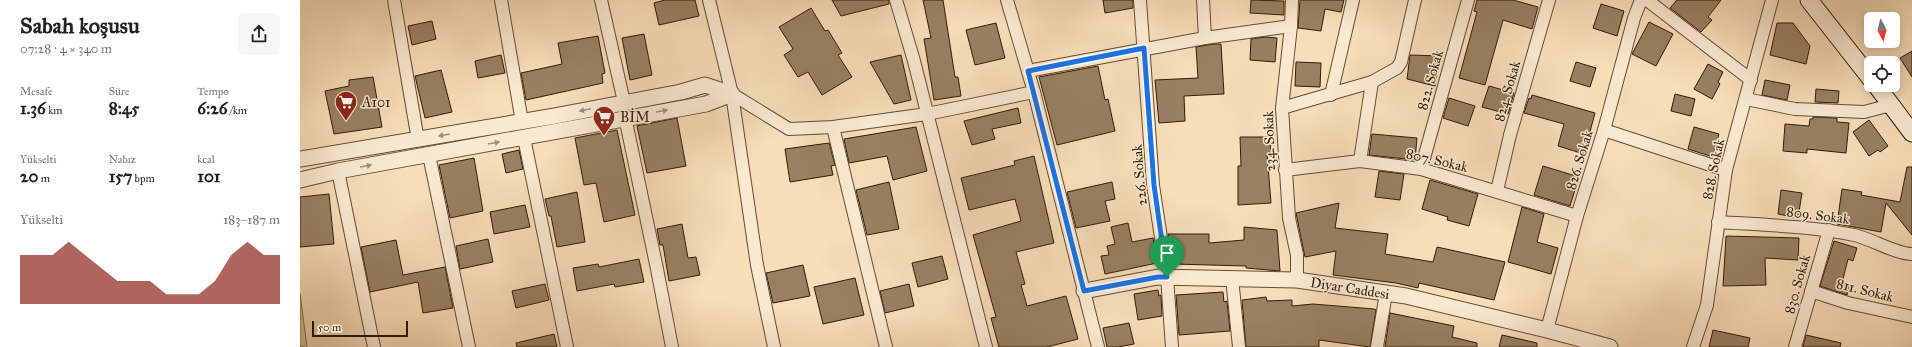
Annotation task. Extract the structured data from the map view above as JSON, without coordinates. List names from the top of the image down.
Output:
{
  "streets": {
    "street": [
      "822. Sokak",
      "824. Sokak",
      "234. Sokak",
      "807. Sokak",
      "826. Sokak",
      "828. Sokak",
      "226. Sokak",
      "809. Sokak",
      "830. Sokak",
      "Diyar Caddesi",
      "811. Sokak"
    ]
  },
  "crossings": [
    ["822. Sokak", "807. Sokak"],
    ["824. Sokak", "807. Sokak"],
    ["234. Sokak", "807. Sokak"],
    ["234. Sokak", "Diyar Caddesi"],
    ["807. Sokak", "826. Sokak"],
    ["826. Sokak", "Diyar Caddesi"],
    ["828. Sokak", "809. Sokak"],
    ["226. Sokak", "Diyar Caddesi"],
    ["809. Sokak", "830. Sokak"],
    ["830. Sokak", "811. Sokak"]
  ],
  "places": {
    "supermarket": ["A101", "BİM"]
  },
  "scale_bar": "50 m",
  "north": "bottom",
  "page": {
    "heading": ["Sabah koşusu", "07:28 · 4 × 340 m"],
    "stats": [
      ["Mesafe", "1.36 km"],
      ["Süre", "8:45"],
      ["Tempo", "6:26 /km"],
      ["Yükselti", "20 m"],
      ["Nabız", "157 bpm"],
      ["kcal", "101"]
    ],
    "chart": ["Yükselti", "183–187 m"],
    "scale": "50 m"
  }
}
